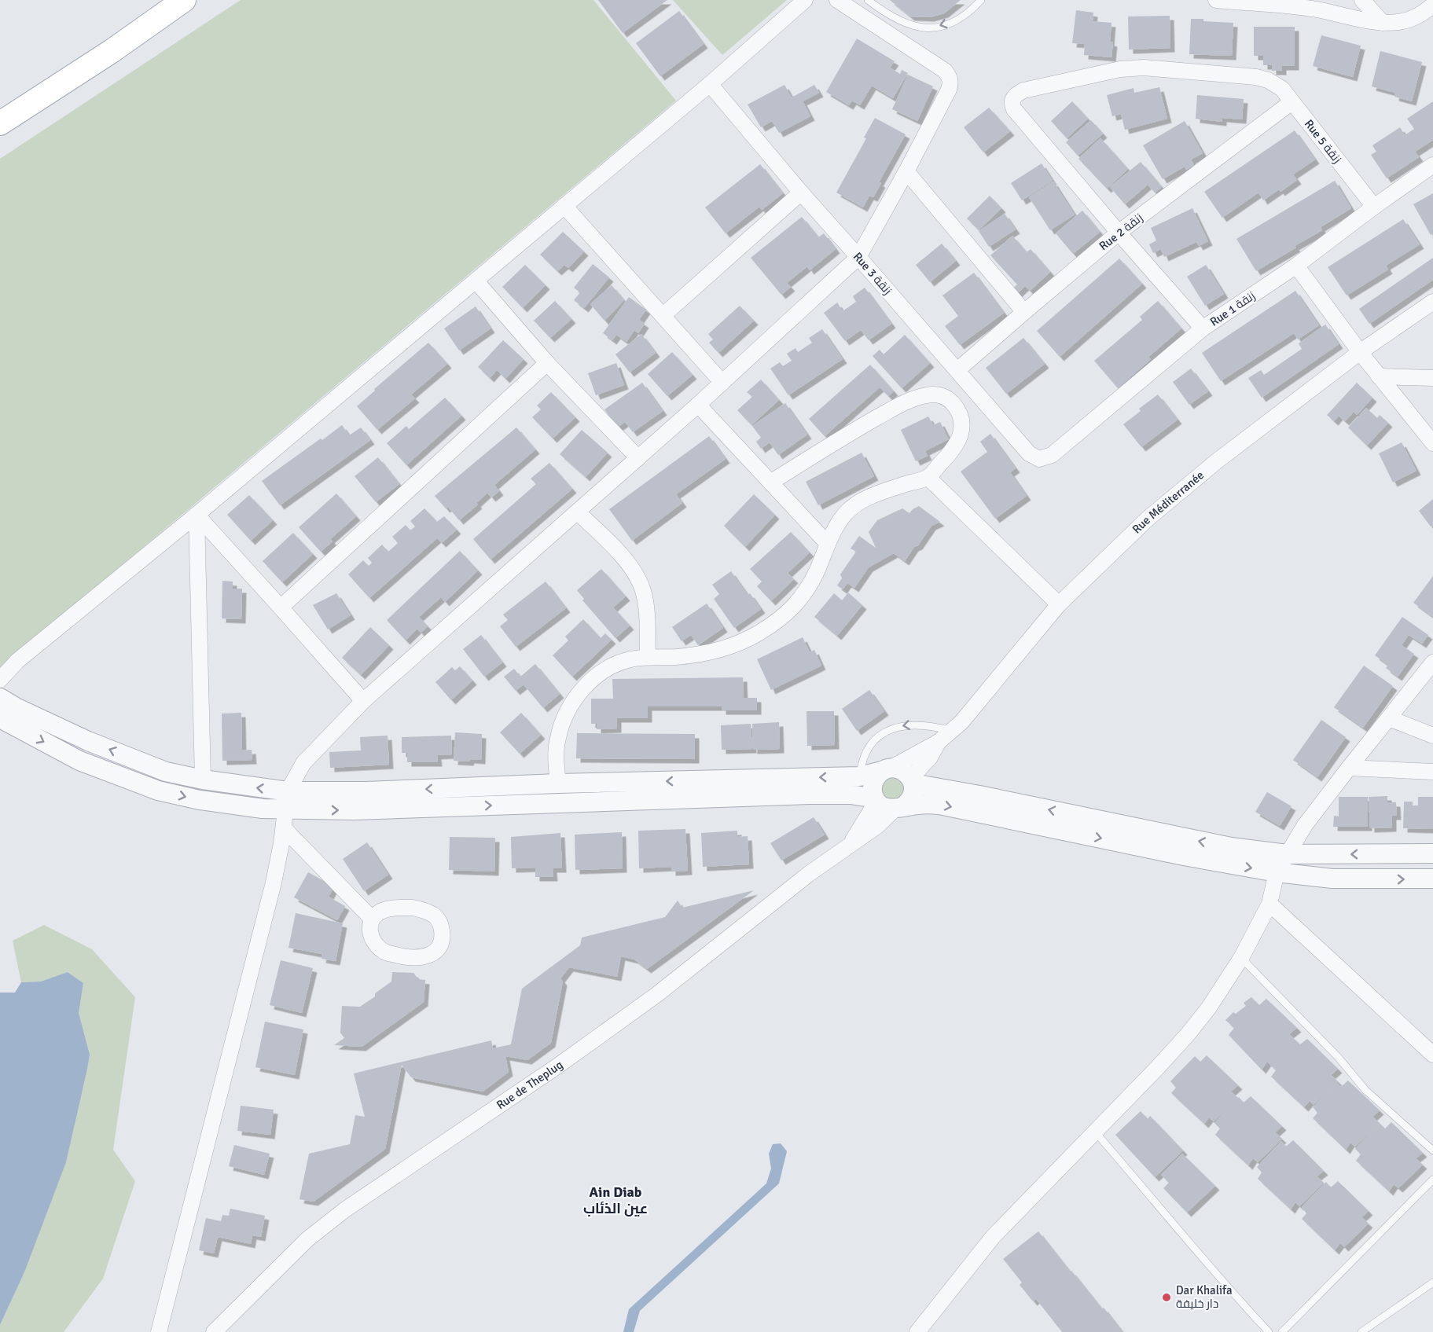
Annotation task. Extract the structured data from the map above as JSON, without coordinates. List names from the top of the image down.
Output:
{
  "streets": {
    "street": [
      "Rue 5 زنقة",
      "Rue 2 زنقة",
      "Rue 3 زنقة",
      "Rue 1 زنقة",
      "Rue Méditerranée",
      "Rue de Theplug"
    ]
  },
  "crossings": [
    ["Rue 5 زنقة", "Rue 2 زنقة"],
    ["Rue 5 زنقة", "Rue 1 زنقة"],
    ["Rue 2 زنقة", "Rue 3 زنقة"],
    ["Rue 3 زنقة", "Rue 1 زنقة"]
  ],
  "districts": ["Ain Diab عين الذئاب"],
  "places": ["Dar Khalifa دار خليفة"]
}
